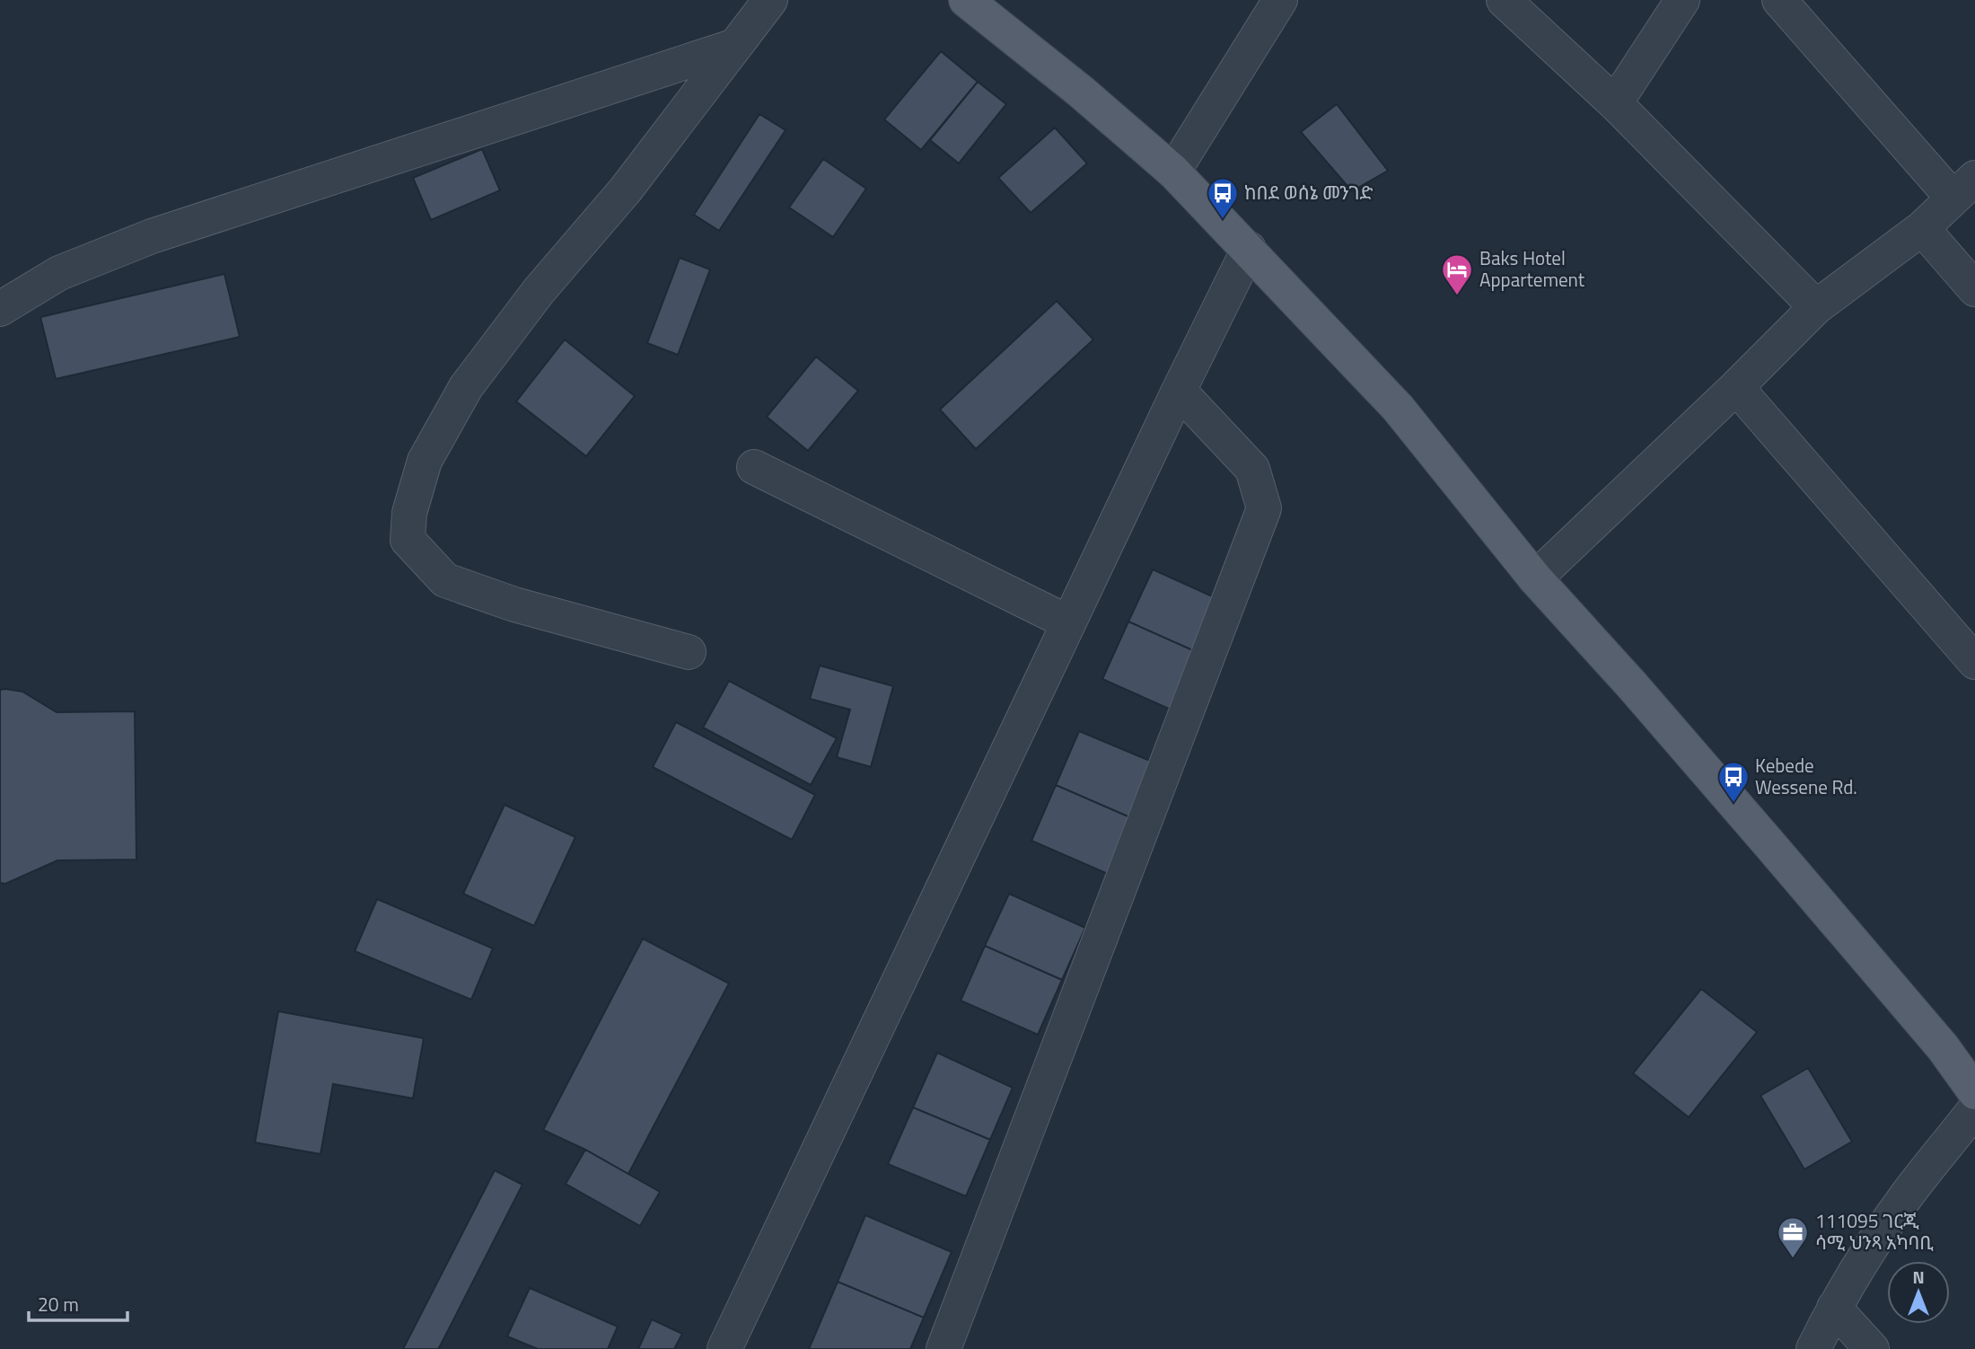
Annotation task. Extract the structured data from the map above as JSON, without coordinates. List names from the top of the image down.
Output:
{
  "places": {
    "bus stop": ["ከበደ ወሰኔ መንገድ", "Kebede Wessene Rd."],
    "hotel": ["Baks Hotel Appartement"],
    "office": ["111095 ገርጂ ሳሚ ህንጻ አካባቢ"]
  },
  "scale_bar": "20 m",
  "north": "top"
}
